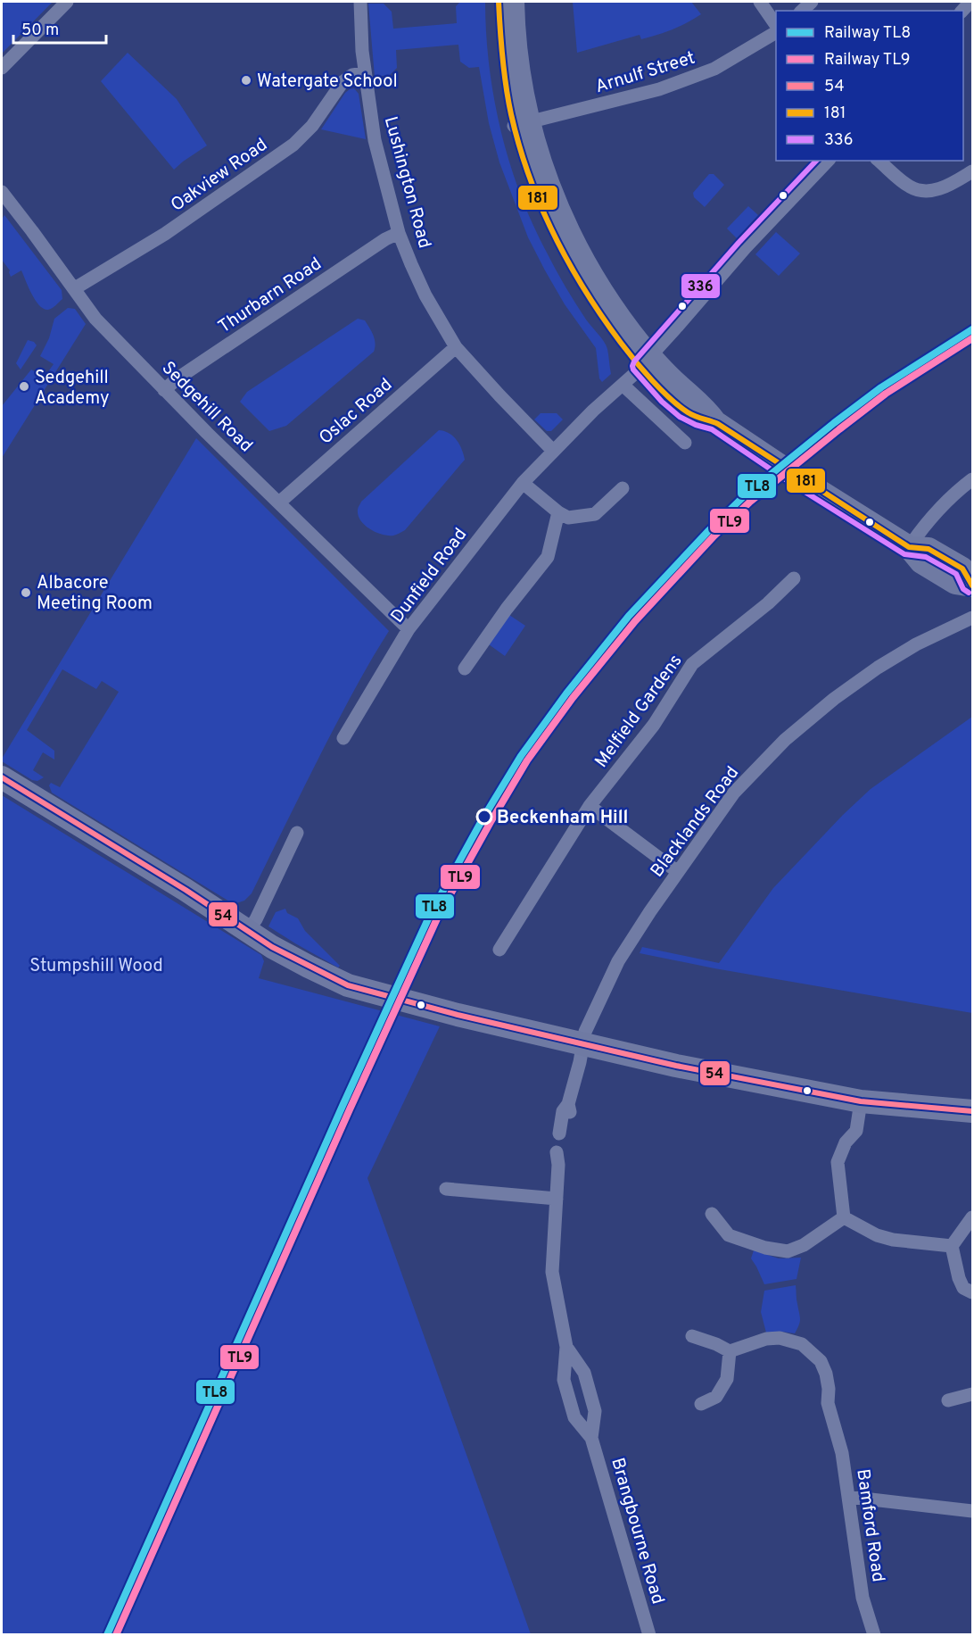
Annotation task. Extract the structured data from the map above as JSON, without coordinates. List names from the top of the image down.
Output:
{
  "streets": {
    "street": [
      "Arnulf Street",
      "Oakview Road",
      "Lushington Road",
      "Thurbarn Road",
      "Sedgehill Road",
      "Oslac Road",
      "Dunfield Road",
      "Melfield Gardens",
      "Blacklands Road",
      "Bamford Road",
      "Brangbourne Road"
    ]
  },
  "crossings": [
    ["Oakview Road", "Lushington Road"],
    ["Oakview Road", "Sedgehill Road"],
    ["Lushington Road", "Thurbarn Road"],
    ["Lushington Road", "Oslac Road"],
    ["Lushington Road", "Dunfield Road"],
    ["Thurbarn Road", "Sedgehill Road"],
    ["Sedgehill Road", "Oslac Road"],
    ["Sedgehill Road", "Dunfield Road"]
  ],
  "parks": ["Stumpshill Wood"],
  "places": [
    "Watergate School",
    "Sedgehill Academy",
    "Albacore Meeting Room",
    "Beckenham Hill"
  ],
  "lines": [
    "transit line 181",
    "transit line 336",
    "rail line TL8",
    "rail line TL9",
    "transit line 54"
  ],
  "legend": [
    "Railway TL8",
    "Railway TL9",
    "54",
    "181",
    "336"
  ],
  "scale_bar": "50 m"
}
